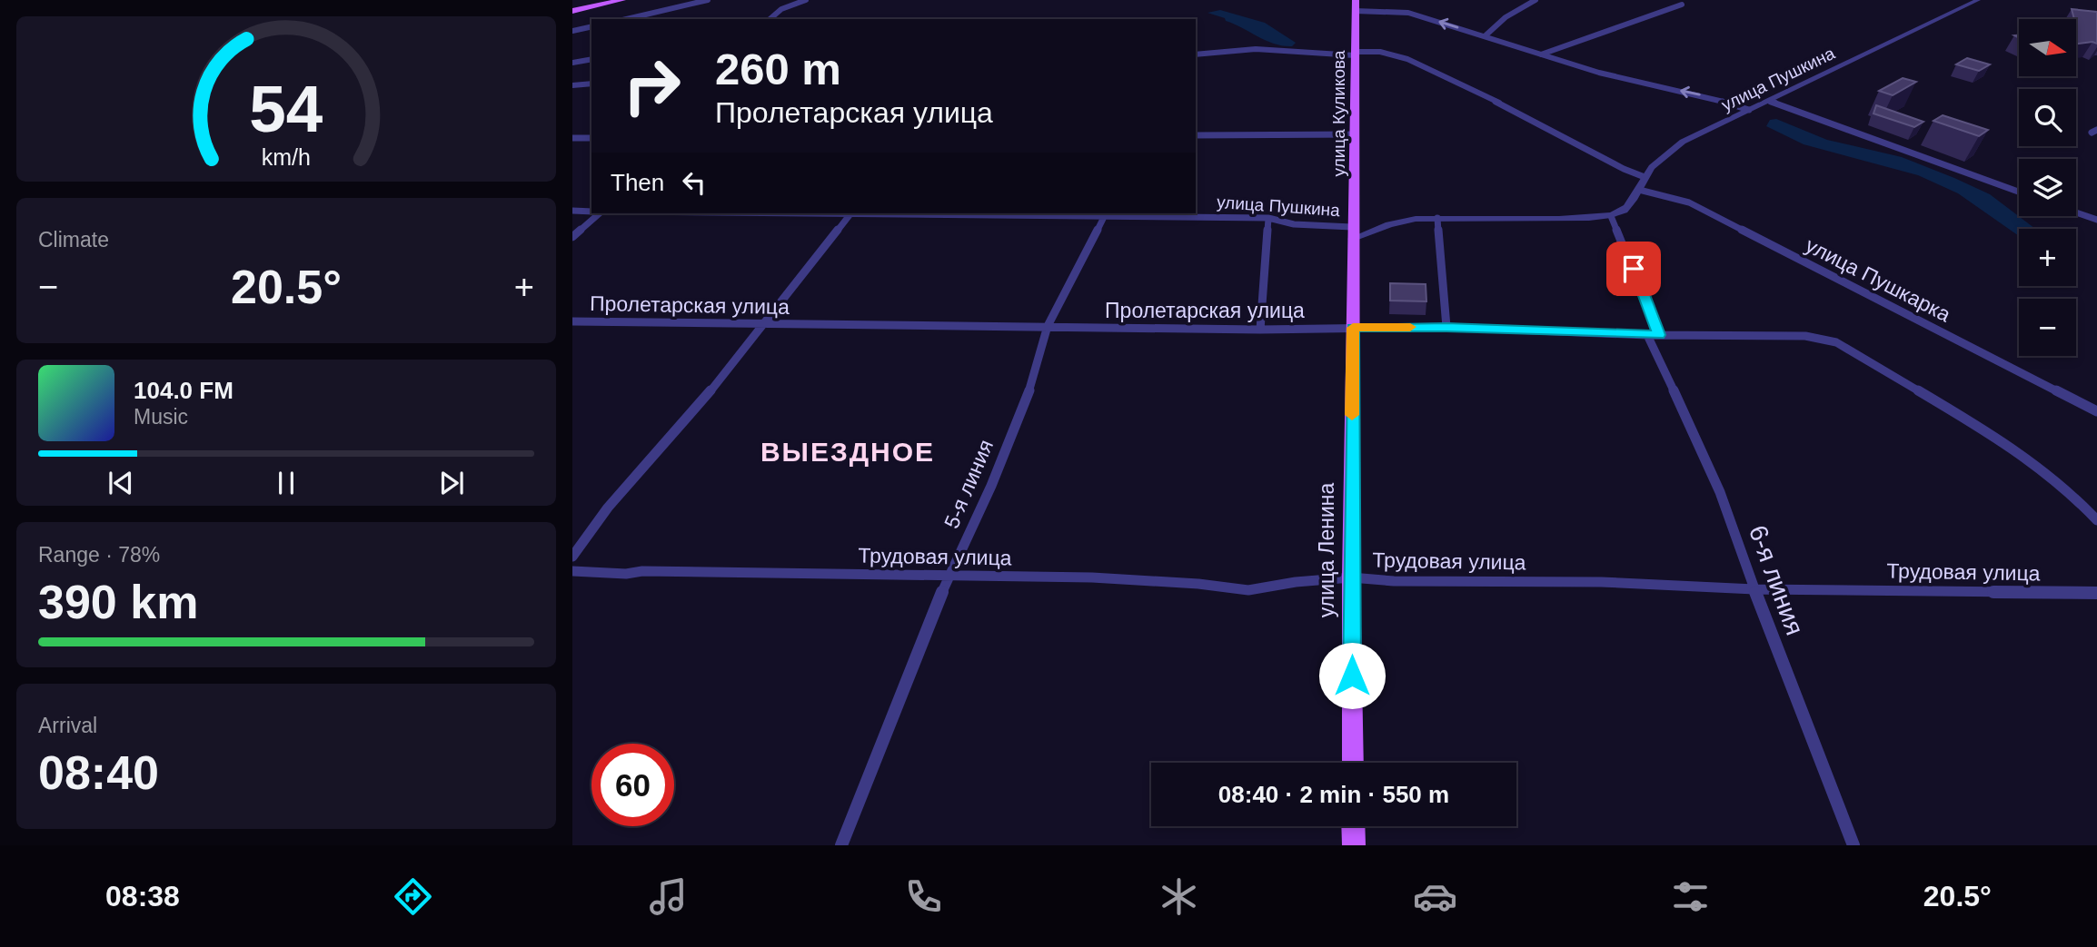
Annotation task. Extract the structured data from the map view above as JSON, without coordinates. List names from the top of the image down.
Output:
{
  "streets": {
    "main road": ["улица Куликова", "улица Ленина"],
    "street": [
      "улица Пушкина",
      "улица Пушкарка",
      "Пролетарская улица",
      "5-я линия",
      "Трудовая улица",
      "6-я линия"
    ]
  },
  "crossings": [
    ["улица Пушкина", "улица Куликова"],
    ["улица Пушкина", "улица Пушкарка"],
    ["улица Пушкина", "5-я линия"],
    ["улица Куликова", "Пролетарская улица"],
    ["улица Куликова", "улица Ленина"],
    ["Пролетарская улица", "5-я линия"],
    ["Пролетарская улица", "улица Ленина"],
    ["Пролетарская улица", "6-я линия"],
    ["5-я линия", "Трудовая улица"],
    ["улица Ленина", "Трудовая улица"],
    ["Трудовая улица", "6-я линия"]
  ],
  "districts": ["ВЫЕЗДНОЕ"],
  "north": "right",
  "page": {
    "map_buttons": ["+", "−"],
    "turn": ["260 m", "Пролетарская улица"],
    "then": "Then",
    "tile": [
      "Climate",
      ["Range · 78%", "390 km"],
      ["Arrival", "08:40"]
    ],
    "heat": ["−", "20.5°", "+"],
    "song": ["104.0 FM", "Music"],
    "limit": "60",
    "trip": "08:40 · 2 min · 550 m",
    "tabs": ["08:38", "20.5°"],
    "gauge": ["54", "km/h"]
  }
}
